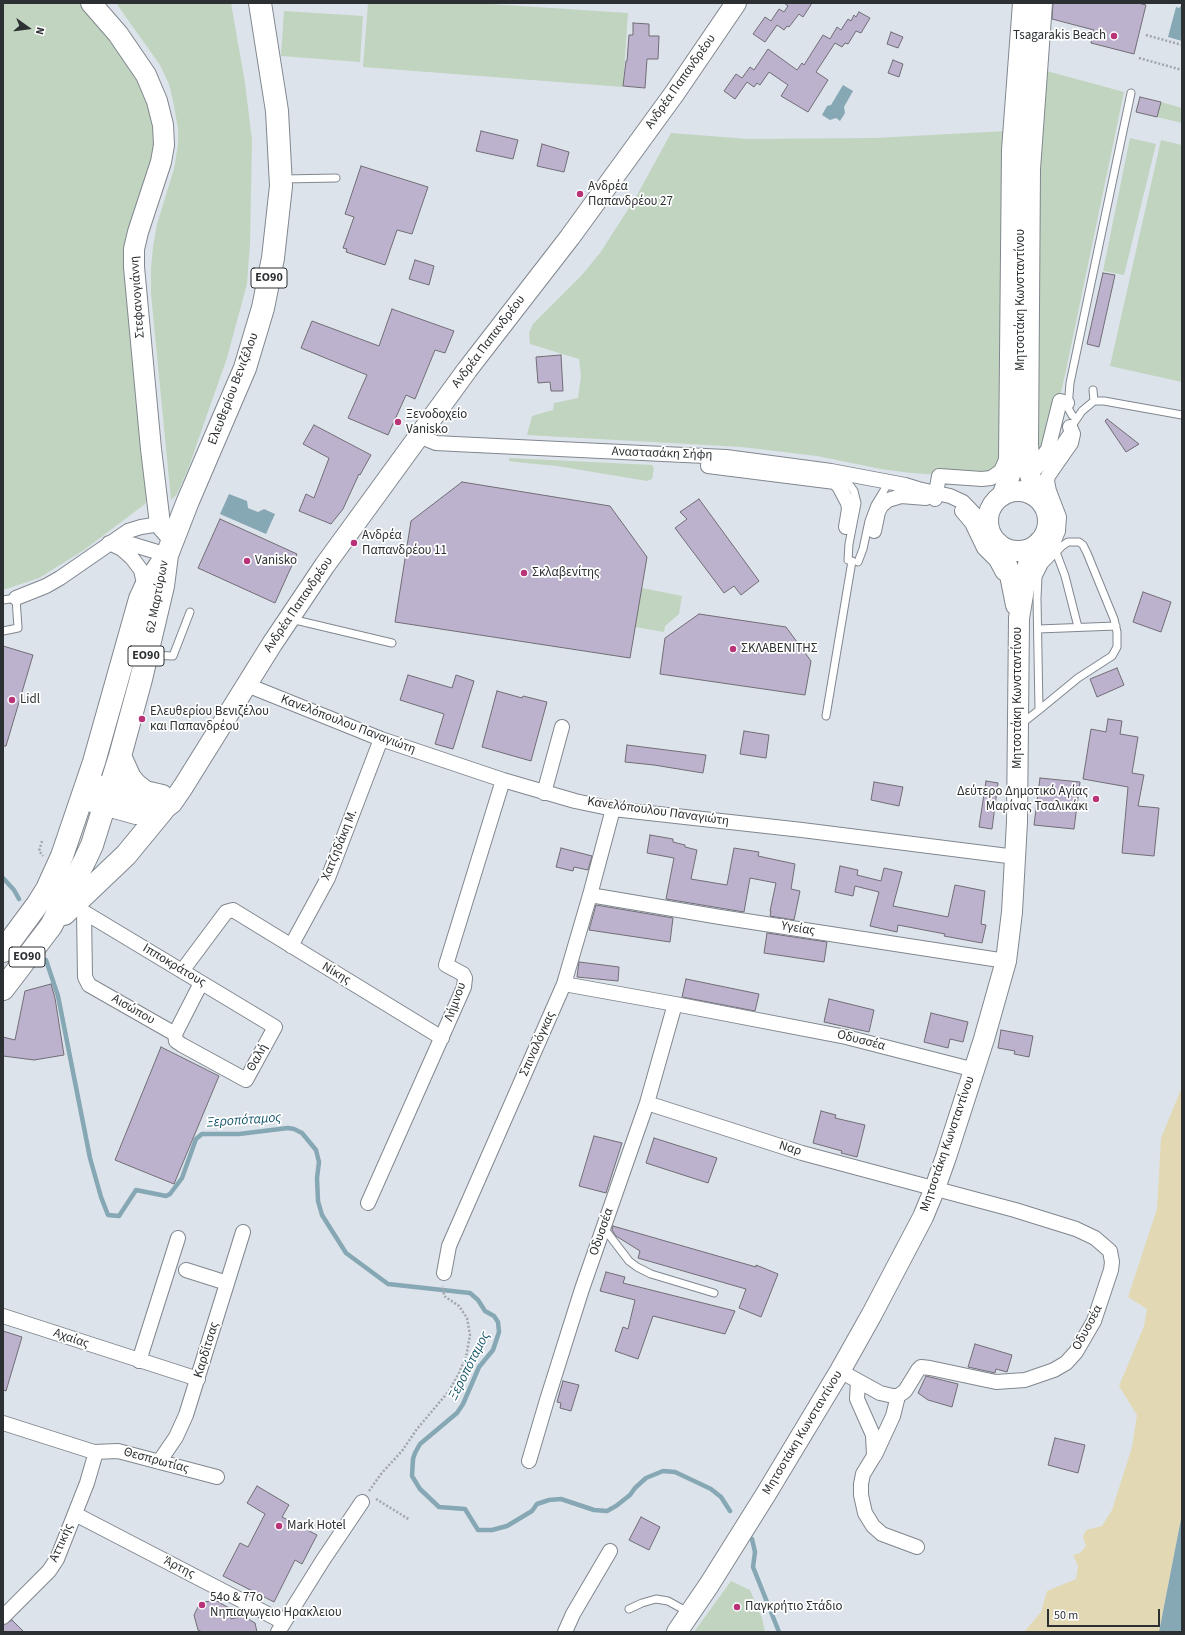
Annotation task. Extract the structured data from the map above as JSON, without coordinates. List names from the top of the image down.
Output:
{
  "streets": {
    "main road": ["ΕΟ90", "Ελευθερίου Βενιζέλου", "62 Μαρτύρων"],
    "street": [
      "Ανδρέα Παπανδρέου",
      "Στεφανογιάννη",
      "Μητσοτάκη Κωνσταντίνου",
      "Αναστασάκη Σήφη",
      "Κανελόπουλου Παναγιώτη",
      "Χατζηδάκη Μ.",
      "Υγείας",
      "Ιπποκράτους",
      "Νίκης",
      "Λήμνου",
      "Αισώπου",
      "Οδυσσέα",
      "Σπιναλόγκας",
      "Θαλή",
      "Ναρ",
      "Αχαίας",
      "Καρδίτσας",
      "Θεσπρωτίας",
      "Αττικής",
      "Άρτης"
    ]
  },
  "crossings": [
    ["Ανδρέα Παπανδρέου", "Αναστασάκη Σήφη"],
    ["Ανδρέα Παπανδρέου", "Κανελόπουλου Παναγιώτη"],
    ["Στεφανογιάννη", "Ελευθερίου Βενιζέλου"],
    ["Στεφανογιάννη", "62 Μαρτύρων"],
    ["Μητσοτάκη Κωνσταντίνου", "Κανελόπουλου Παναγιώτη"],
    ["Μητσοτάκη Κωνσταντίνου", "Υγείας"],
    ["Μητσοτάκη Κωνσταντίνου", "Οδυσσέα"],
    ["Μητσοτάκη Κωνσταντίνου", "Ναρ"],
    ["Ελευθερίου Βενιζέλου", "62 Μαρτύρων"],
    ["Κανελόπουλου Παναγιώτη", "Χατζηδάκη Μ."],
    ["Κανελόπουλου Παναγιώτη", "Λήμνου"],
    ["Κανελόπουλου Παναγιώτη", "Σπιναλόγκας"],
    ["Χατζηδάκη Μ.", "Νίκης"],
    ["Υγείας", "Σπιναλόγκας"],
    ["Ιπποκράτους", "Νίκης"],
    ["Ιπποκράτους", "Αισώπου"],
    ["Ιπποκράτους", "Θαλή"],
    ["Νίκης", "Λήμνου"],
    ["Αισώπου", "Θαλή"],
    ["Οδυσσέα", "Σπιναλόγκας"],
    ["Οδυσσέα", "Ναρ"],
    ["Αχαίας", "Καρδίτσας"],
    ["Καρδίτσας", "Θεσπρωτίας"],
    ["Θεσπρωτίας", "Αττικής"],
    ["Αττικής", "Άρτης"]
  ],
  "water": ["Ξεροπόταμος"],
  "places": [
    "Tsagarakis Beach",
    "Ανδρέα Παπανδρέου 27",
    "Ξενοδοχείο Vanisko",
    "Ανδρέα Παπανδρέου 11",
    "Vanisko",
    "Σκλαβενίτης",
    "ΣΚΛΑΒΕΝΙΤΗΣ",
    "Lidl",
    "Ελευθερίου Βενιζέλου και Παπανδρέου",
    "Δεύτερο Δημοτικό Αγίας Μαρίνας Τσαλικάκι",
    "Mark Hotel",
    "54ο & 77ο Νηπιαγωγειο Ηρακλειου",
    "Παγκρήτιο Στάδιο"
  ],
  "scale_bar": "50 m",
  "north": "right"
}
